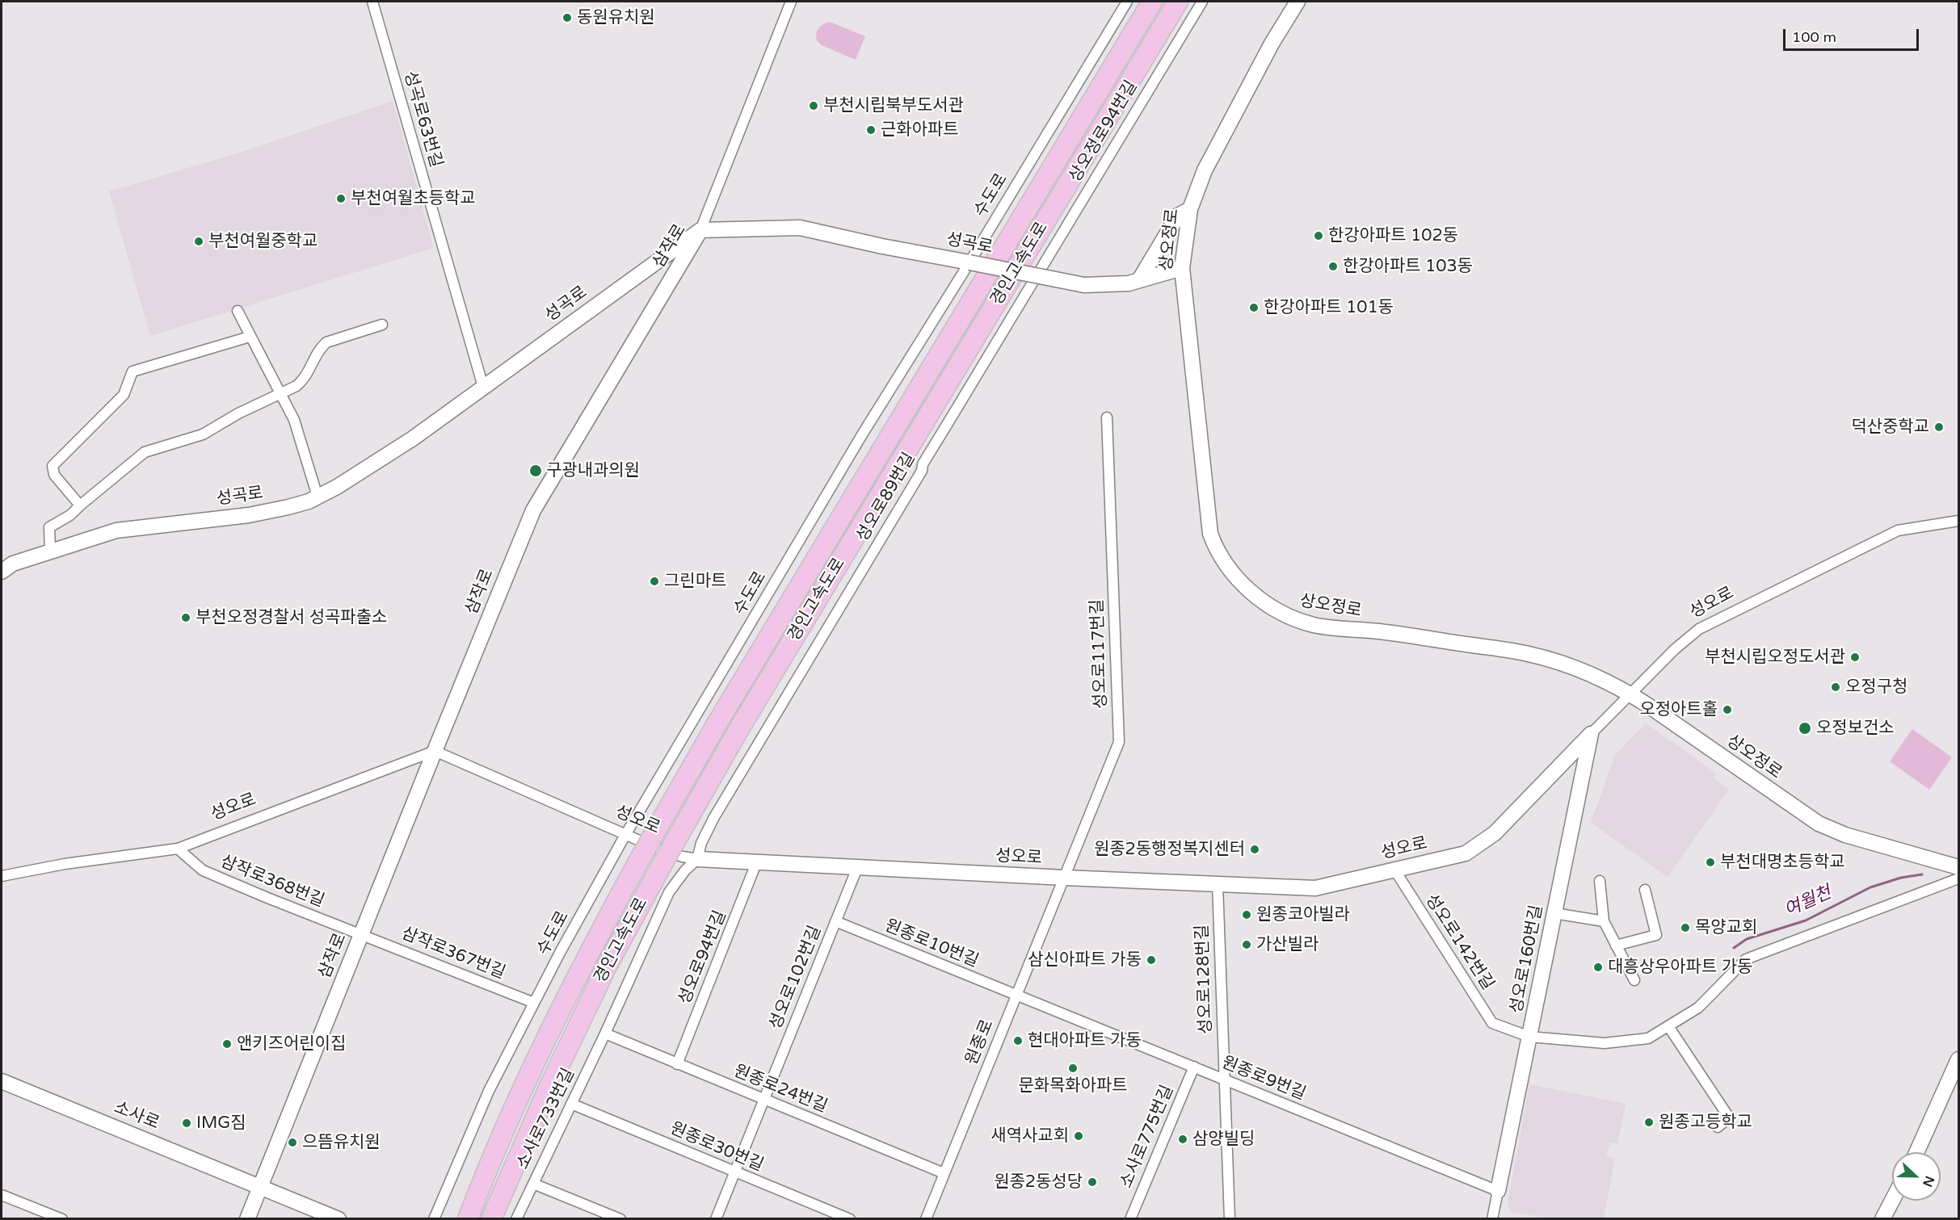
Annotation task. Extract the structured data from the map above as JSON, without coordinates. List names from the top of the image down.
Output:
{
  "streets": {
    "highway": ["경인고속도로"],
    "street": [
      "성곡로63번길",
      "상오정로94번길",
      "수도로",
      "상오정로",
      "성곡로",
      "삼작로",
      "성오로89번길",
      "성오로",
      "성오로117번길",
      "삼작로368번길",
      "성오로142번길",
      "원종로10번길",
      "삼작로367번길",
      "성오로94번길",
      "성오로160번길",
      "성오로102번길",
      "성오로128번길",
      "원종로",
      "원종로9번길",
      "원종로24번길",
      "소사로",
      "소사로733번길",
      "소사로775번길",
      "원종로30번길"
    ]
  },
  "crossings": [
    ["성곡로63번길", "성곡로"],
    ["상오정로94번길", "성오로89번길"],
    ["수도로", "성곡로"],
    ["수도로", "성오로"],
    ["수도로", "삼작로367번길"],
    ["상오정로", "성곡로"],
    ["상오정로", "성오로"],
    ["성곡로", "삼작로"],
    ["삼작로", "성오로"],
    ["삼작로", "삼작로368번길"],
    ["삼작로", "삼작로367번길"],
    ["삼작로", "소사로"],
    ["성오로89번길", "성오로"],
    ["성오로89번길", "소사로733번길"],
    ["성오로", "성오로117번길"],
    ["성오로", "삼작로368번길"],
    ["성오로", "성오로142번길"],
    ["성오로", "성오로94번길"],
    ["성오로", "성오로160번길"],
    ["성오로", "성오로102번길"],
    ["성오로", "성오로128번길"],
    ["성오로", "원종로"],
    ["성오로", "소사로733번길"],
    ["성오로117번길", "원종로"],
    ["삼작로368번길", "삼작로367번길"],
    ["성오로142번길", "성오로160번길"],
    ["원종로10번길", "성오로102번길"],
    ["원종로10번길", "원종로"],
    ["원종로10번길", "원종로9번길"],
    ["성오로94번길", "원종로24번길"],
    ["성오로160번길", "원종로9번길"],
    ["성오로102번길", "원종로24번길"],
    ["성오로102번길", "원종로30번길"],
    ["성오로128번길", "원종로9번길"],
    ["원종로", "원종로9번길"],
    ["원종로", "원종로24번길"],
    ["원종로9번길", "소사로775번길"],
    ["원종로24번길", "소사로733번길"],
    ["소사로733번길", "원종로30번길"]
  ],
  "water": ["여월천"],
  "places": [
    "동원유치원",
    "부천시립북부도서관",
    "근화아파트",
    "부천여월초등학교",
    "한강아파트 102동",
    "부천여월중학교",
    "한강아파트 103동",
    "한강아파트 101동",
    "덕산중학교",
    "구광내과의원",
    "그린마트",
    "부천오정경찰서 성곡파출소",
    "부천시립오정도서관",
    "오정구청",
    "오정아트홀",
    "오정보건소",
    "원종2동행정복지센터",
    "부천대명초등학교",
    "원종코아빌라",
    "목양교회",
    "가산빌라",
    "삼신아파트 가동",
    "대흥상우아파트 가동",
    "현대아파트 가동",
    "앤키즈어린이집",
    "문화목화아파트",
    "원종고등학교",
    "IMG짐",
    "새역사교회",
    "삼양빌딩",
    "으뜸유치원",
    "원종2동성당"
  ],
  "scale_bar": "100 m",
  "north": "right"
}
